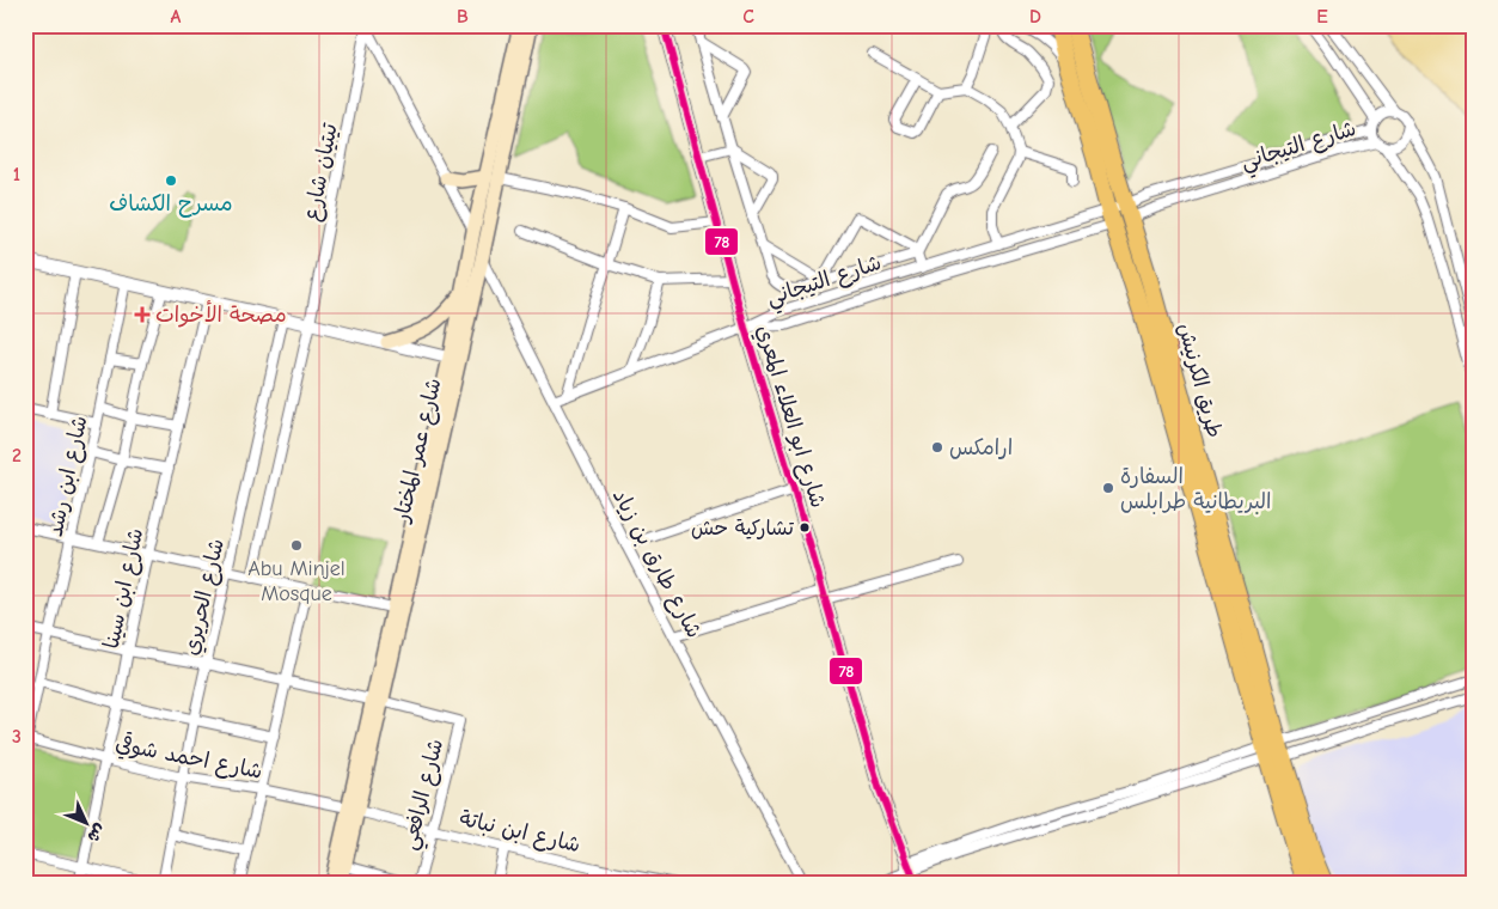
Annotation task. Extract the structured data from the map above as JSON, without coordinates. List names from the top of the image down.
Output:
{
  "streets": {
    "highway": ["طريق الكرنيش"],
    "main road": ["شارع عمر المختار"],
    "street": [
      "شارع التيجاني",
      "تيتيان شارع",
      "شارع ابو العلاء المعري",
      "شارع ابن رشد",
      "شارع طارق بن زياد",
      "شارع ابن سينا",
      "شارع الحريري",
      "شارع احمد شوقي",
      "شارع الرافعي",
      "شارع ابن نباتة"
    ]
  },
  "crossings": [
    ["شارع التيجاني", "طريق الكرنيش"],
    ["شارع التيجاني", "شارع ابو العلاء المعري"],
    ["شارع عمر المختار", "شارع طارق بن زياد"],
    ["شارع عمر المختار", "شارع احمد شوقي"],
    ["شارع عمر المختار", "شارع الرافعي"],
    ["شارع عمر المختار", "شارع ابن نباتة"],
    ["شارع ابن رشد", "شارع احمد شوقي"],
    ["شارع ابن سينا", "شارع احمد شوقي"],
    ["شارع الحريري", "شارع احمد شوقي"],
    ["شارع احمد شوقي", "شارع ابن نباتة"],
    ["شارع الرافعي", "شارع ابن نباتة"]
  ],
  "places": {
    "other": [
      "مسرح الكشاف",
      "ارامكس",
      "السفارة البريطانية طرابلس",
      "تشاركية حش",
      "Abu Minjel Mosque"
    ],
    "health": ["مصحة الأخوات"]
  },
  "lines": ["transit line 78"],
  "north": "bottom right",
  "grid": {
    "columns": [
      "A",
      "B",
      "C",
      "D",
      "E"
    ],
    "rows": ["1", "2", "3"]
  }
}
